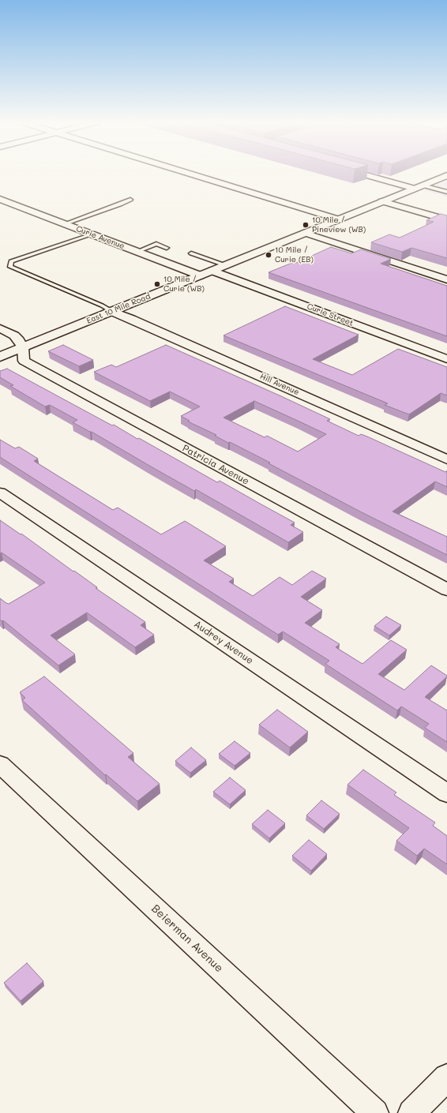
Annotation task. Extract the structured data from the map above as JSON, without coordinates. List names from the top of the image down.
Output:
{
  "streets": {
    "main road": ["East 10 Mile Road"],
    "street": [
      "Curie Avenue",
      "Curie Street",
      "Hill Avenue",
      "Patricia Avenue",
      "Audrey Avenue",
      "Beierman Avenue"
    ]
  },
  "crossings": [
    ["Curie Avenue", "East 10 Mile Road"],
    ["East 10 Mile Road", "Curie Street"],
    ["East 10 Mile Road", "Hill Avenue"],
    ["East 10 Mile Road", "Patricia Avenue"]
  ],
  "places": ["10 Mile / Pineview (WB)", "10 Mile / Curie (EB)", "10 Mile / Curie (WB)"]
}
